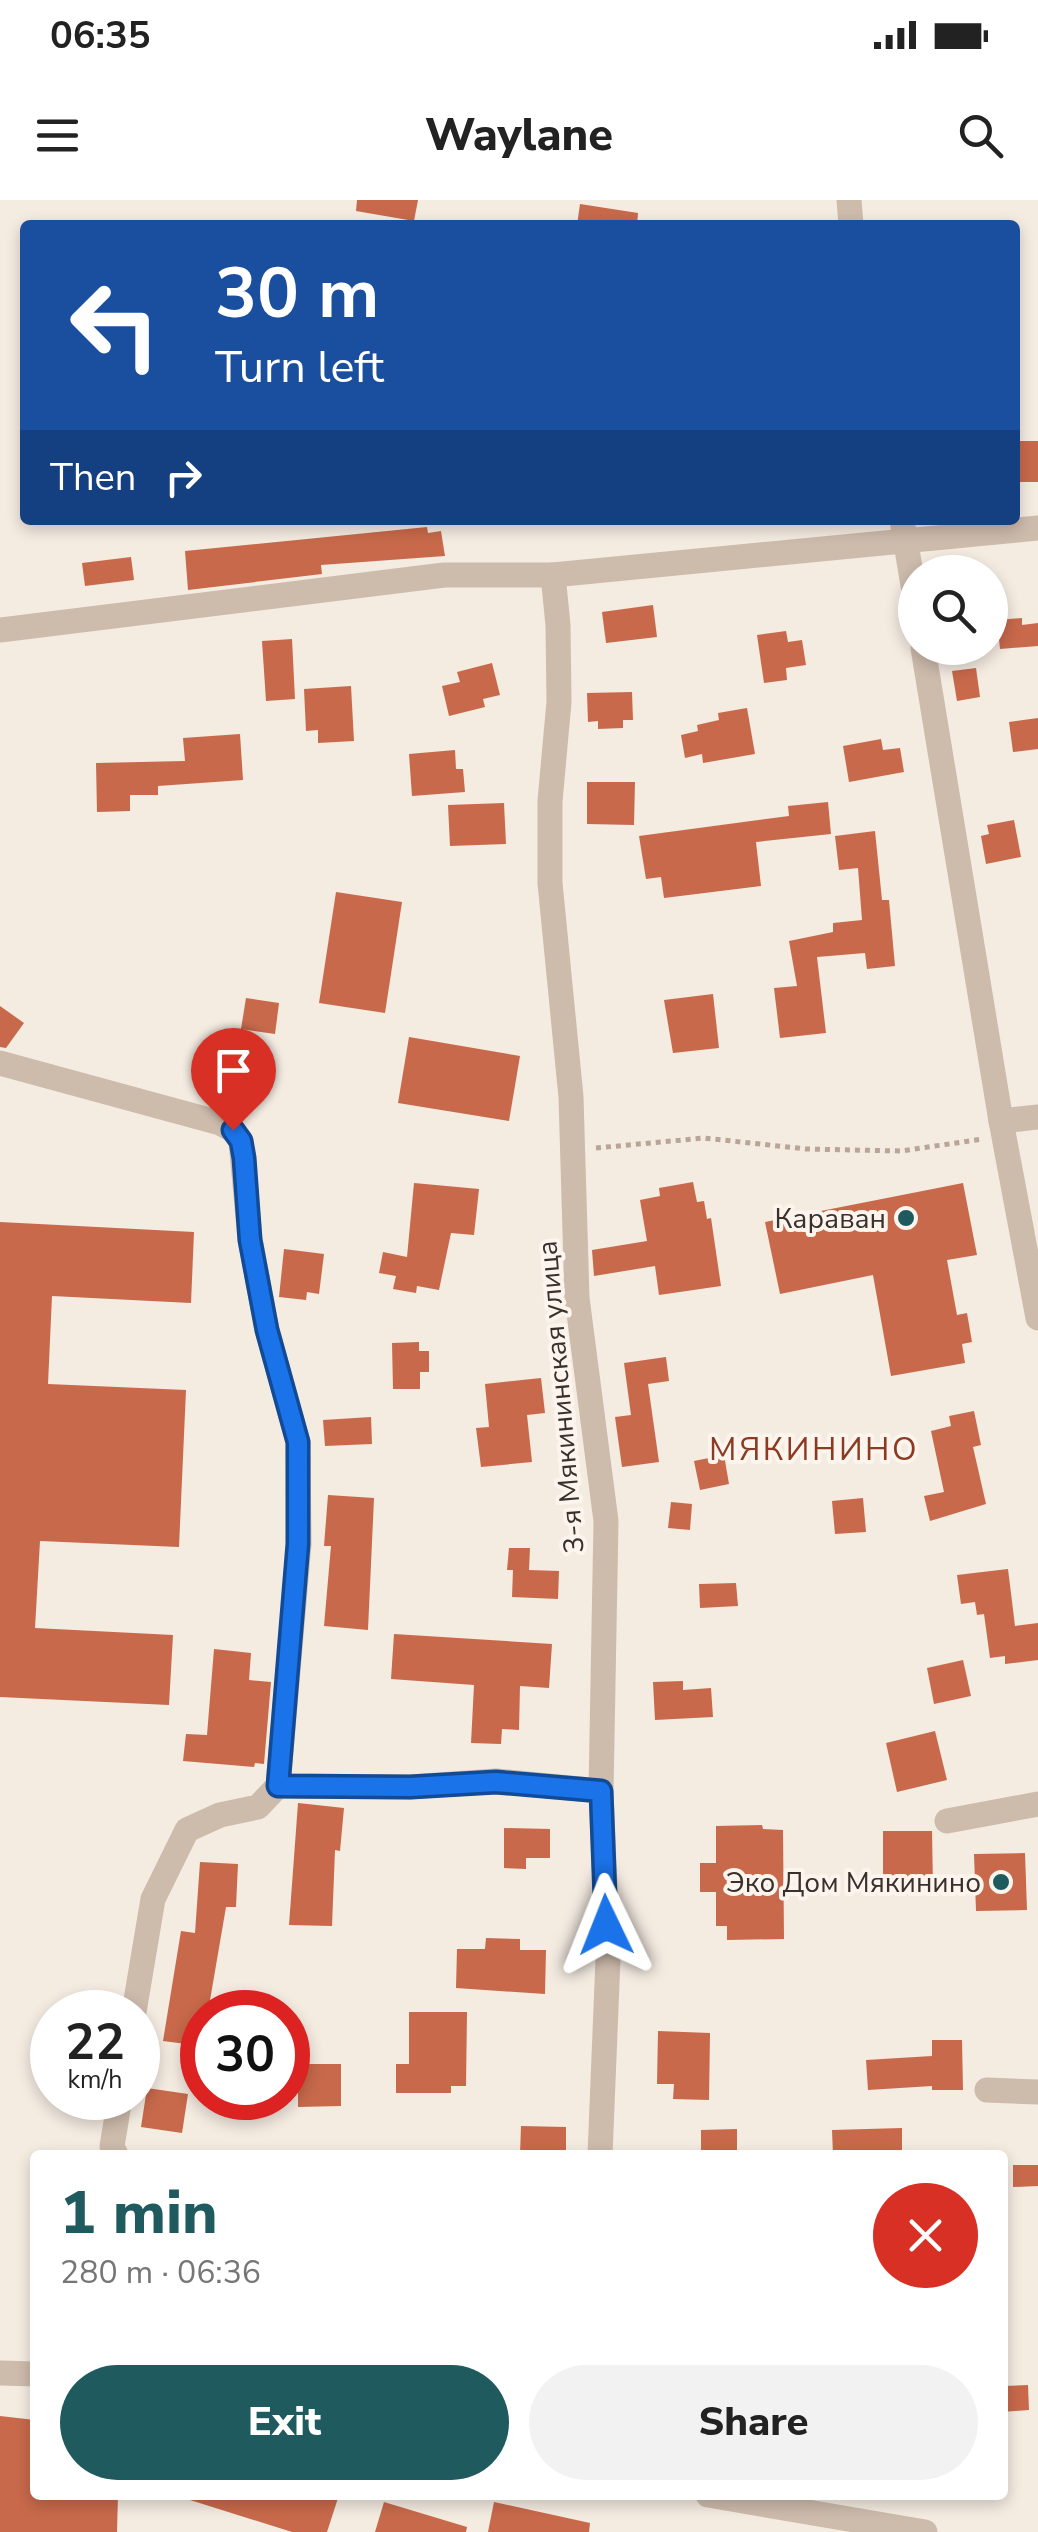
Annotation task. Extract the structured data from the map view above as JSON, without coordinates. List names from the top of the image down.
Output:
{
  "streets": {
    "street": ["3-я Мякининская улица"]
  },
  "districts": ["МЯКИНИНО"],
  "places": ["Караван", "Эко Дом Мякинино"],
  "page": {
    "status": "06:35",
    "header": "Waylane",
    "turn": ["30 m", "Turn left"],
    "then": "Then",
    "speed": "22 km/h",
    "limit": "30",
    "heading": ["1 min", "280 m · 06:36"],
    "buttons": ["Exit", "Share"]
  }
}
